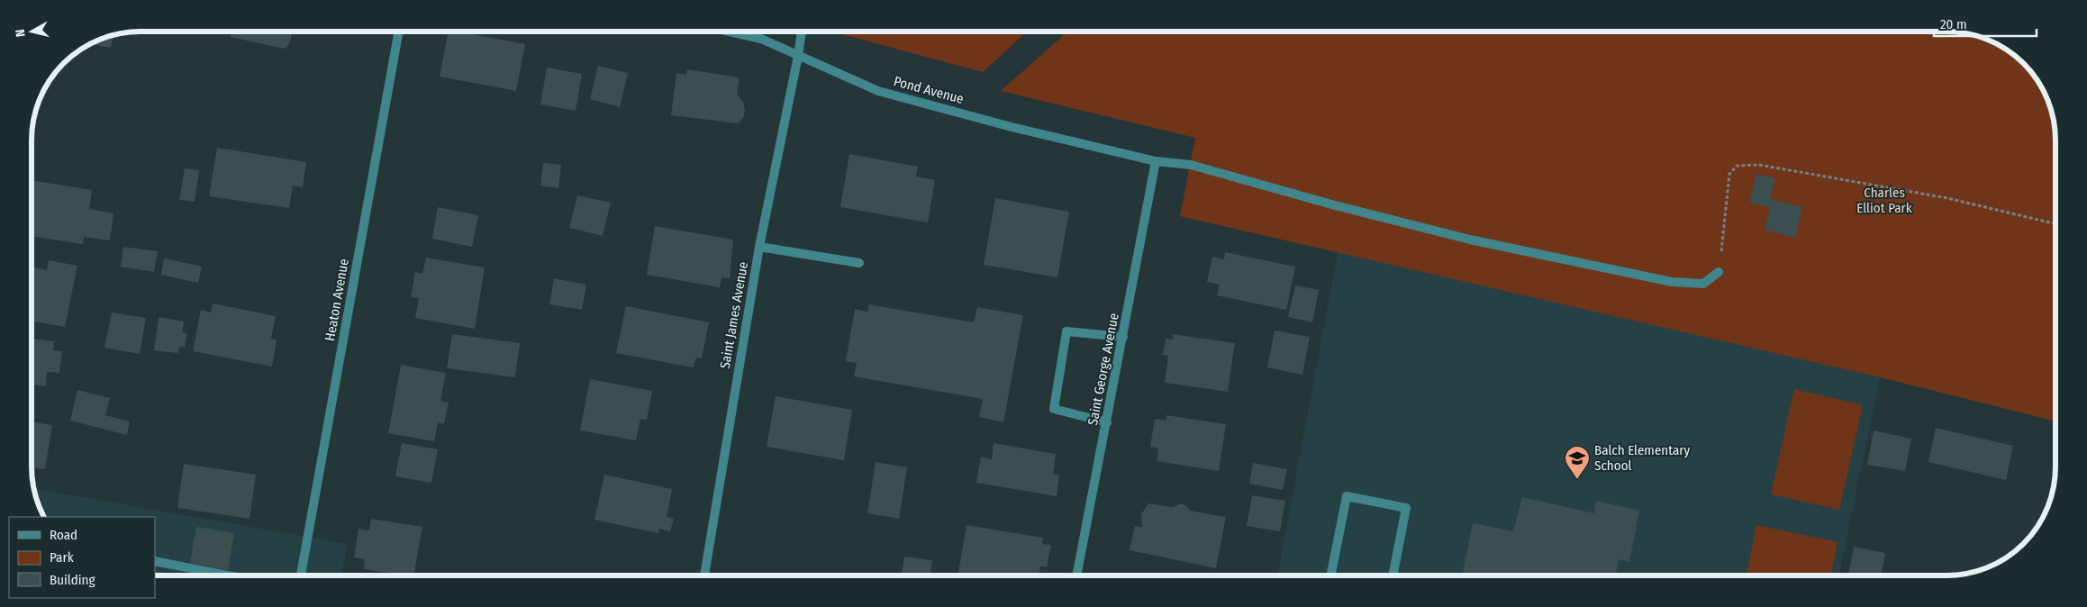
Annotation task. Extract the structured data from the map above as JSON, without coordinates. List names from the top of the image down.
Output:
{
  "streets": {
    "street": [
      "Pond Avenue",
      "Heaton Avenue",
      "Saint James Avenue",
      "Saint George Avenue"
    ]
  },
  "crossings": [
    ["Pond Avenue", "Saint James Avenue"],
    ["Pond Avenue", "Saint George Avenue"]
  ],
  "parks": ["Charles Elliot Park"],
  "places": {
    "school or university": ["Balch Elementary School"]
  },
  "legend": ["Road", "Park", "Building"],
  "scale_bar": "20 m",
  "north": "left"
}
